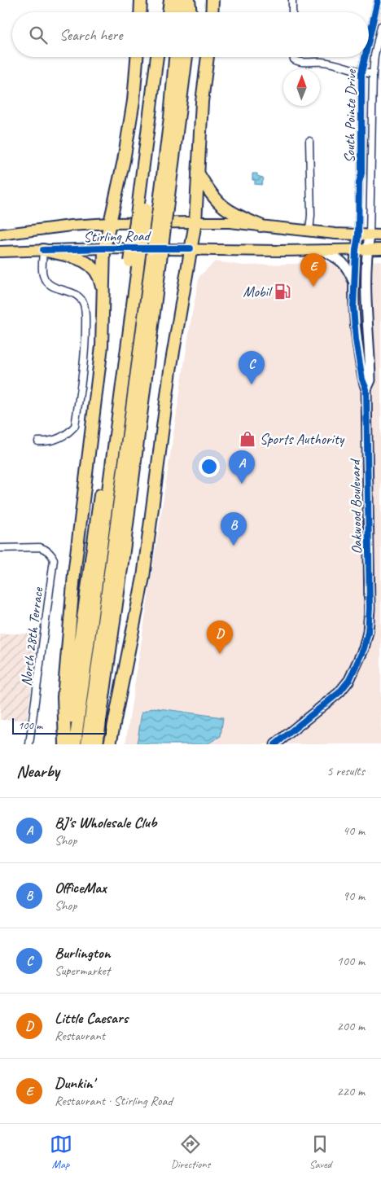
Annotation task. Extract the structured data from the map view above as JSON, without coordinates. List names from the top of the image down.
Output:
{
  "streets": {
    "main road": ["Stirling Road"],
    "street": ["South Pointe Drive", "Oakwood Boulevard", "North 28th Terrace"]
  },
  "crossings": [
    ["South Pointe Drive", "Stirling Road"],
    ["South Pointe Drive", "Oakwood Boulevard"],
    ["Stirling Road", "Oakwood Boulevard"]
  ],
  "places": {
    "fuel station": ["Mobil"],
    "shop": ["Sports Authority"]
  },
  "scale_bar": "100 m",
  "north": "top",
  "page": {
    "search": "Search here",
    "pins": [
      "E",
      "C",
      "A",
      "B",
      "D"
    ],
    "scale": "100 m",
    "heading": ["Nearby", "5 results"],
    "list": [
      {
        "mark": "A",
        "name": "BJ's Wholesale Club",
        "note": "Shop",
        "value": "40 m"
      },
      {
        "mark": "B",
        "name": "OfficeMax",
        "note": "Shop",
        "value": "90 m"
      },
      {
        "mark": "C",
        "name": "Burlington",
        "note": "Supermarket",
        "value": "100 m"
      },
      {
        "mark": "D",
        "name": "Little Caesars",
        "note": "Restaurant",
        "value": "200 m"
      },
      {
        "mark": "E",
        "name": "Dunkin'",
        "note": "Restaurant · Stirling Road",
        "value": "220 m"
      }
    ],
    "nav": ["Map", "Directions", "Saved"]
  }
}
